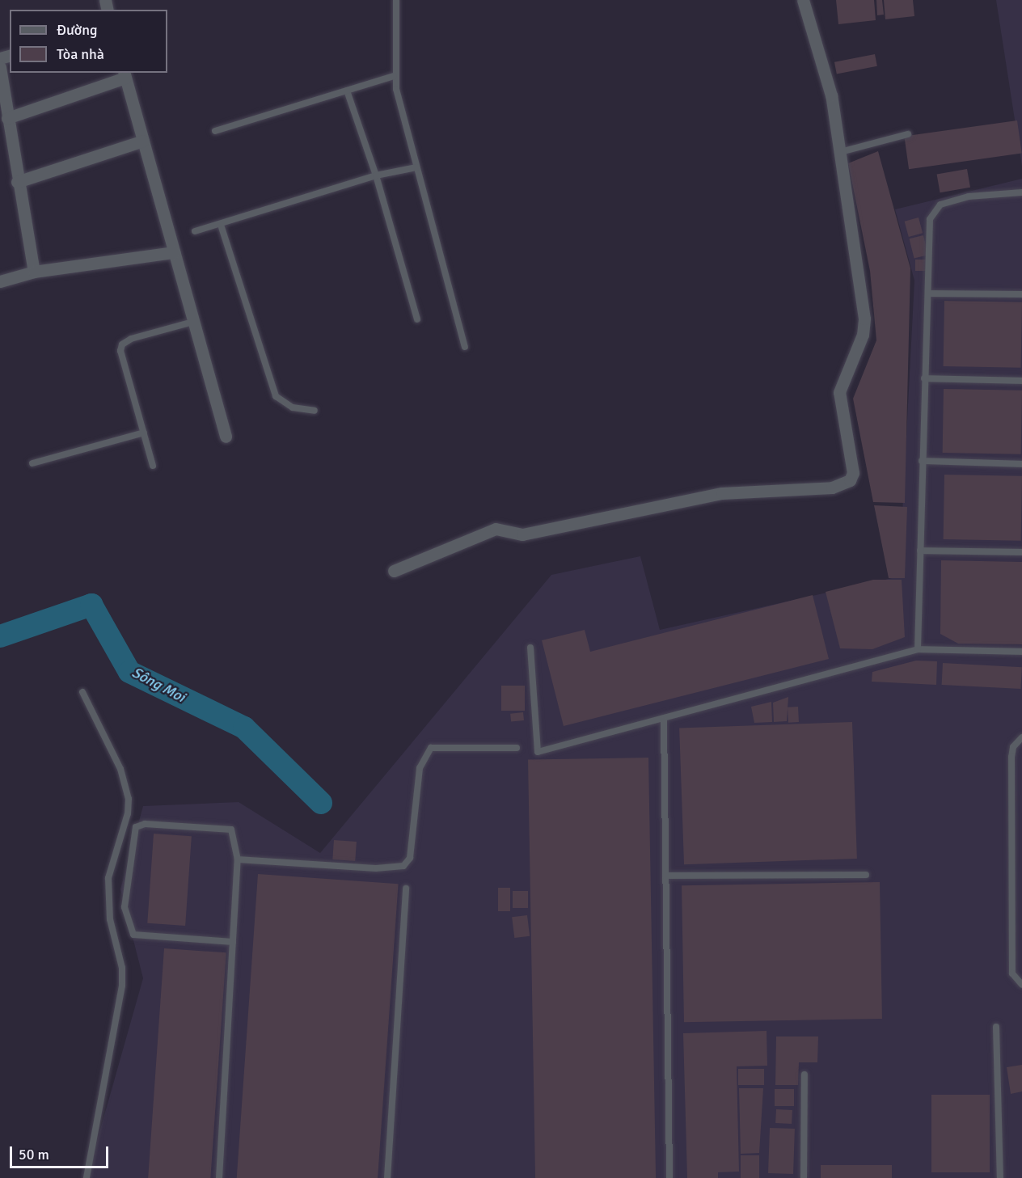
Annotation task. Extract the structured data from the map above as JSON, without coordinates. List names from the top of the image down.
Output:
{
  "water": ["Sông Moi"],
  "legend": ["Đường", "Tòa nhà"],
  "scale_bar": "50 m"
}
